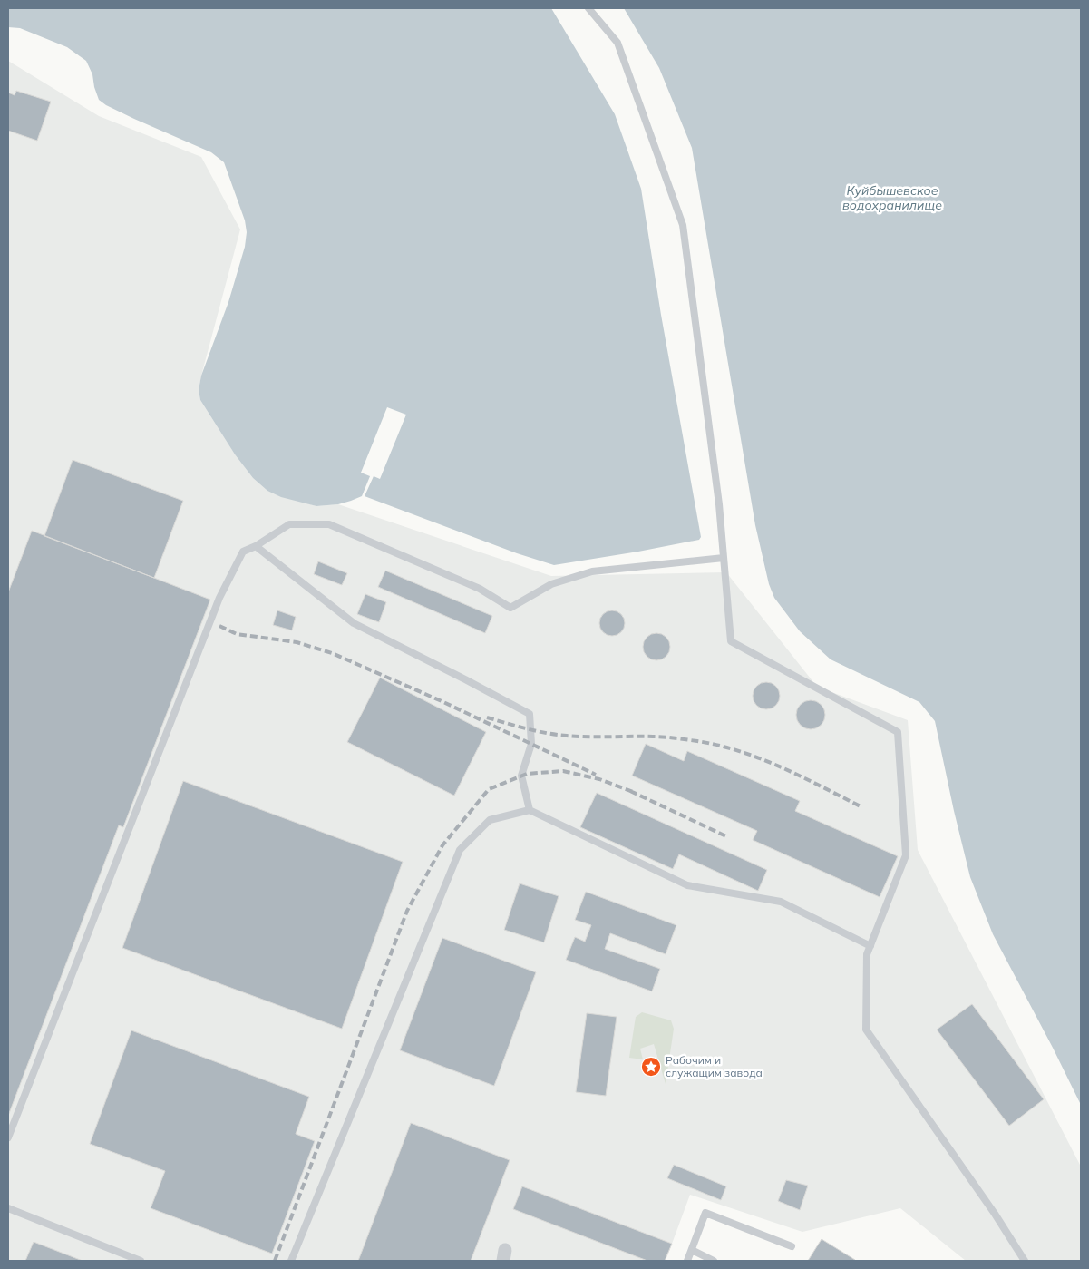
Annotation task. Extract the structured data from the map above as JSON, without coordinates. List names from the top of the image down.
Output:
{
  "water": ["Куйбышевское водохранилище"],
  "places": {
    "place": ["Рабочим и служащим завода"]
  }
}
